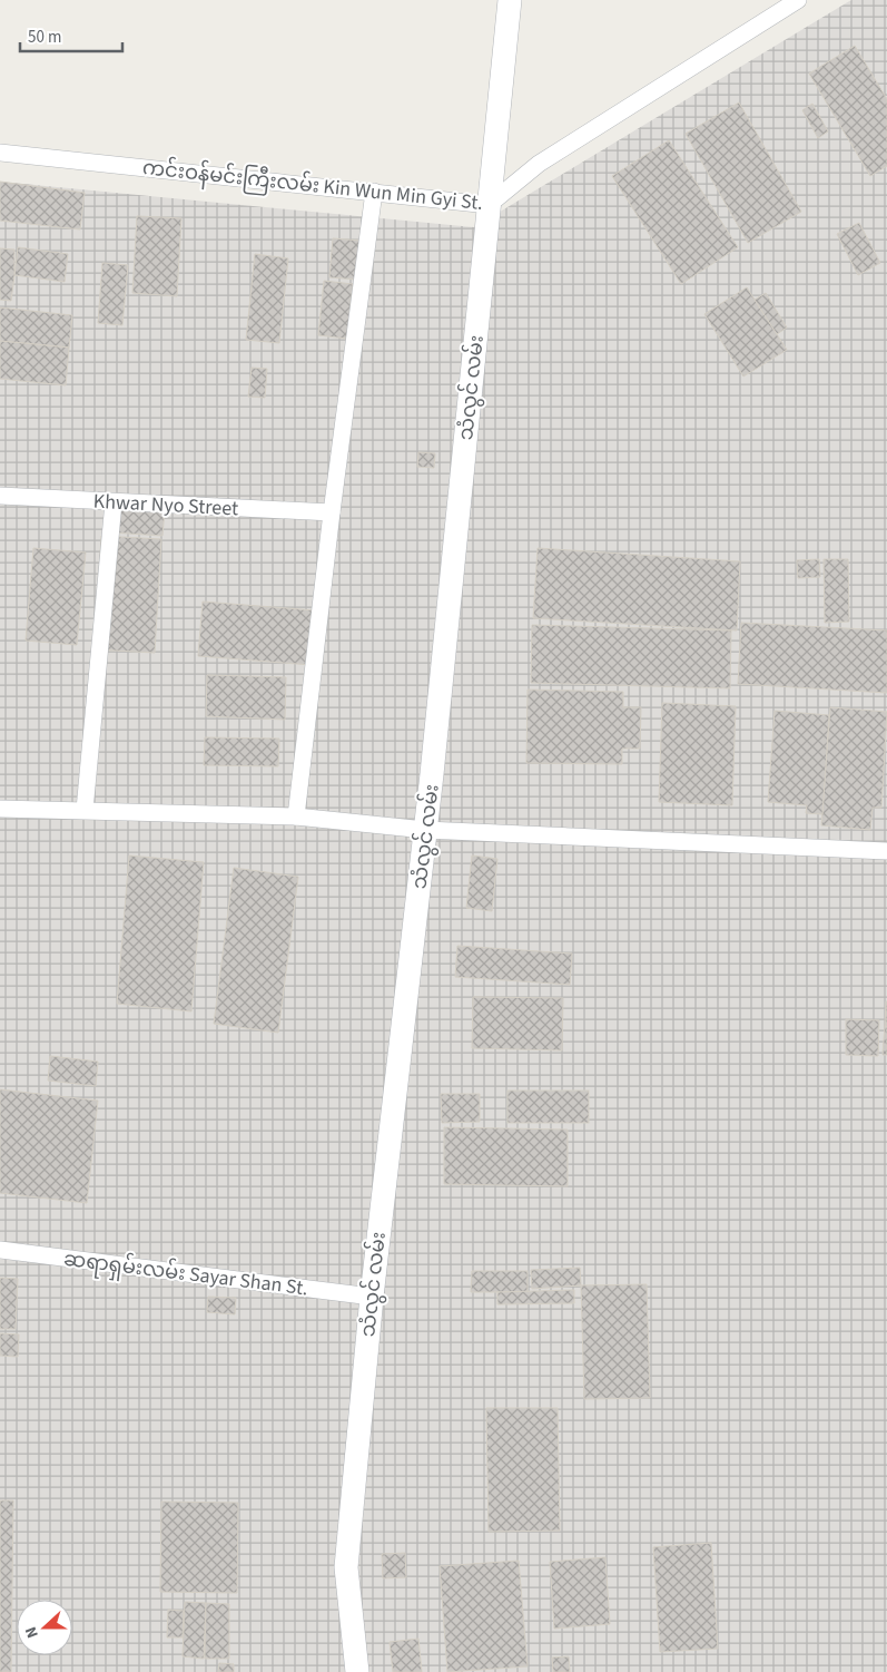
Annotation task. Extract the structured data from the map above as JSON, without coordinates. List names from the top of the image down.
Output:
{
  "streets": {
    "street": [
      "ကင်းဝန်မင်းကြီးလမ်း Kin Wun Min Gyi St.",
      "သံလွင် လမ်း",
      "Khwar Nyo Street",
      "ဆရာရှမ်းလမ်း Sayar Shan St."
    ]
  },
  "crossings": [
    ["ကင်းဝန်မင်းကြီးလမ်း Kin Wun Min Gyi St.", "သံလွင် လမ်း"],
    ["သံလွင် လမ်း", "ဆရာရှမ်းလမ်း Sayar Shan St."]
  ],
  "scale_bar": "50 m",
  "north": "left"
}
